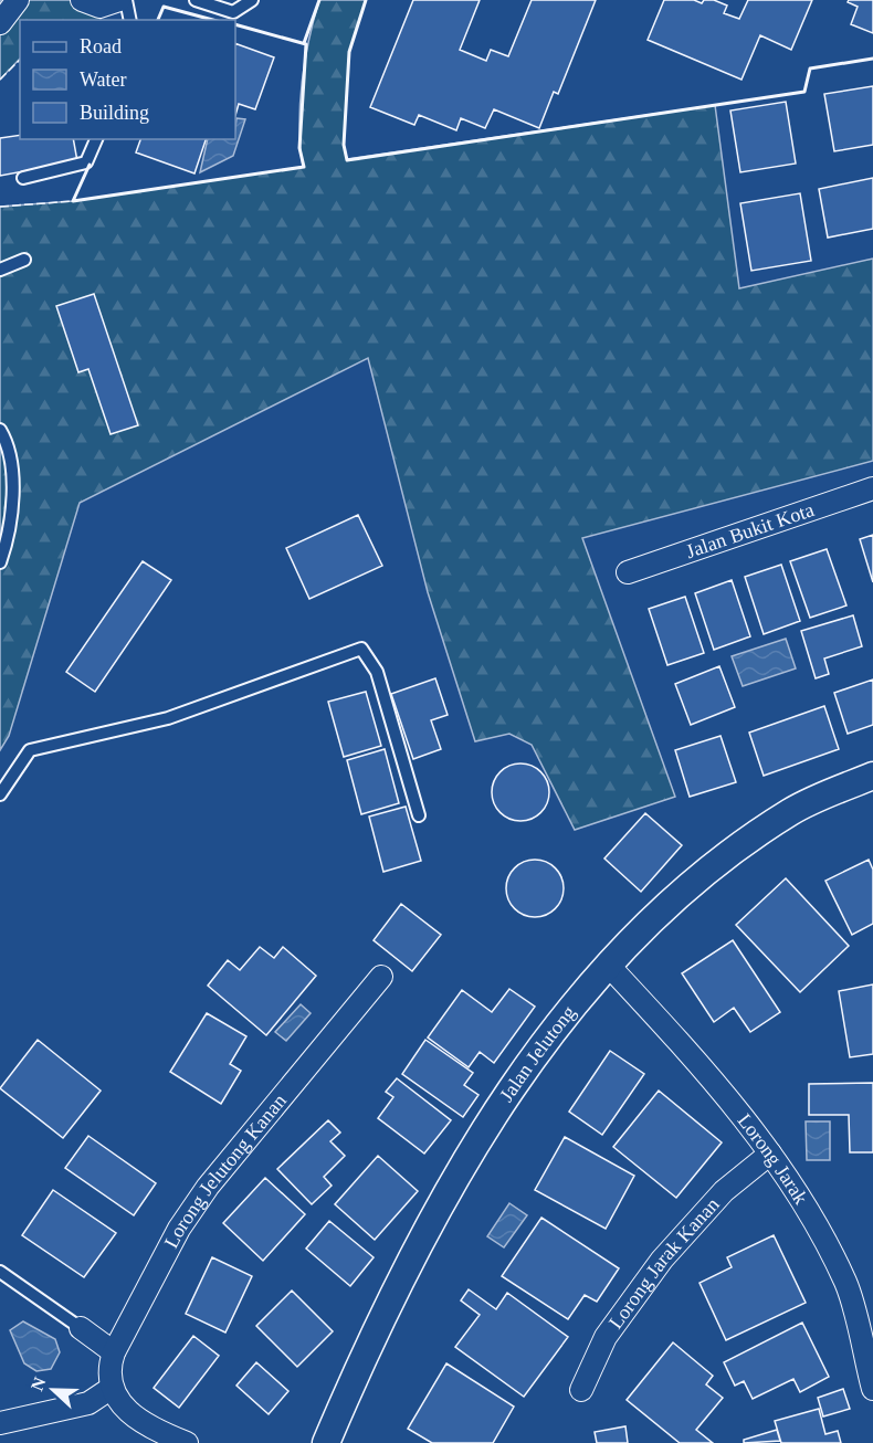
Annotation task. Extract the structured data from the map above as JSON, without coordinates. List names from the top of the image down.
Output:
{
  "streets": {
    "street": [
      "Jalan Bukit Kota",
      "Jalan Jelutong",
      "Lorong Jarak",
      "Lorong Jelutong Kanan",
      "Lorong Jarak Kanan"
    ]
  },
  "crossings": [
    ["Jalan Jelutong", "Lorong Jarak"],
    ["Lorong Jarak", "Lorong Jarak Kanan"]
  ],
  "legend": ["Road", "Water", "Building"],
  "north": "left"
}
